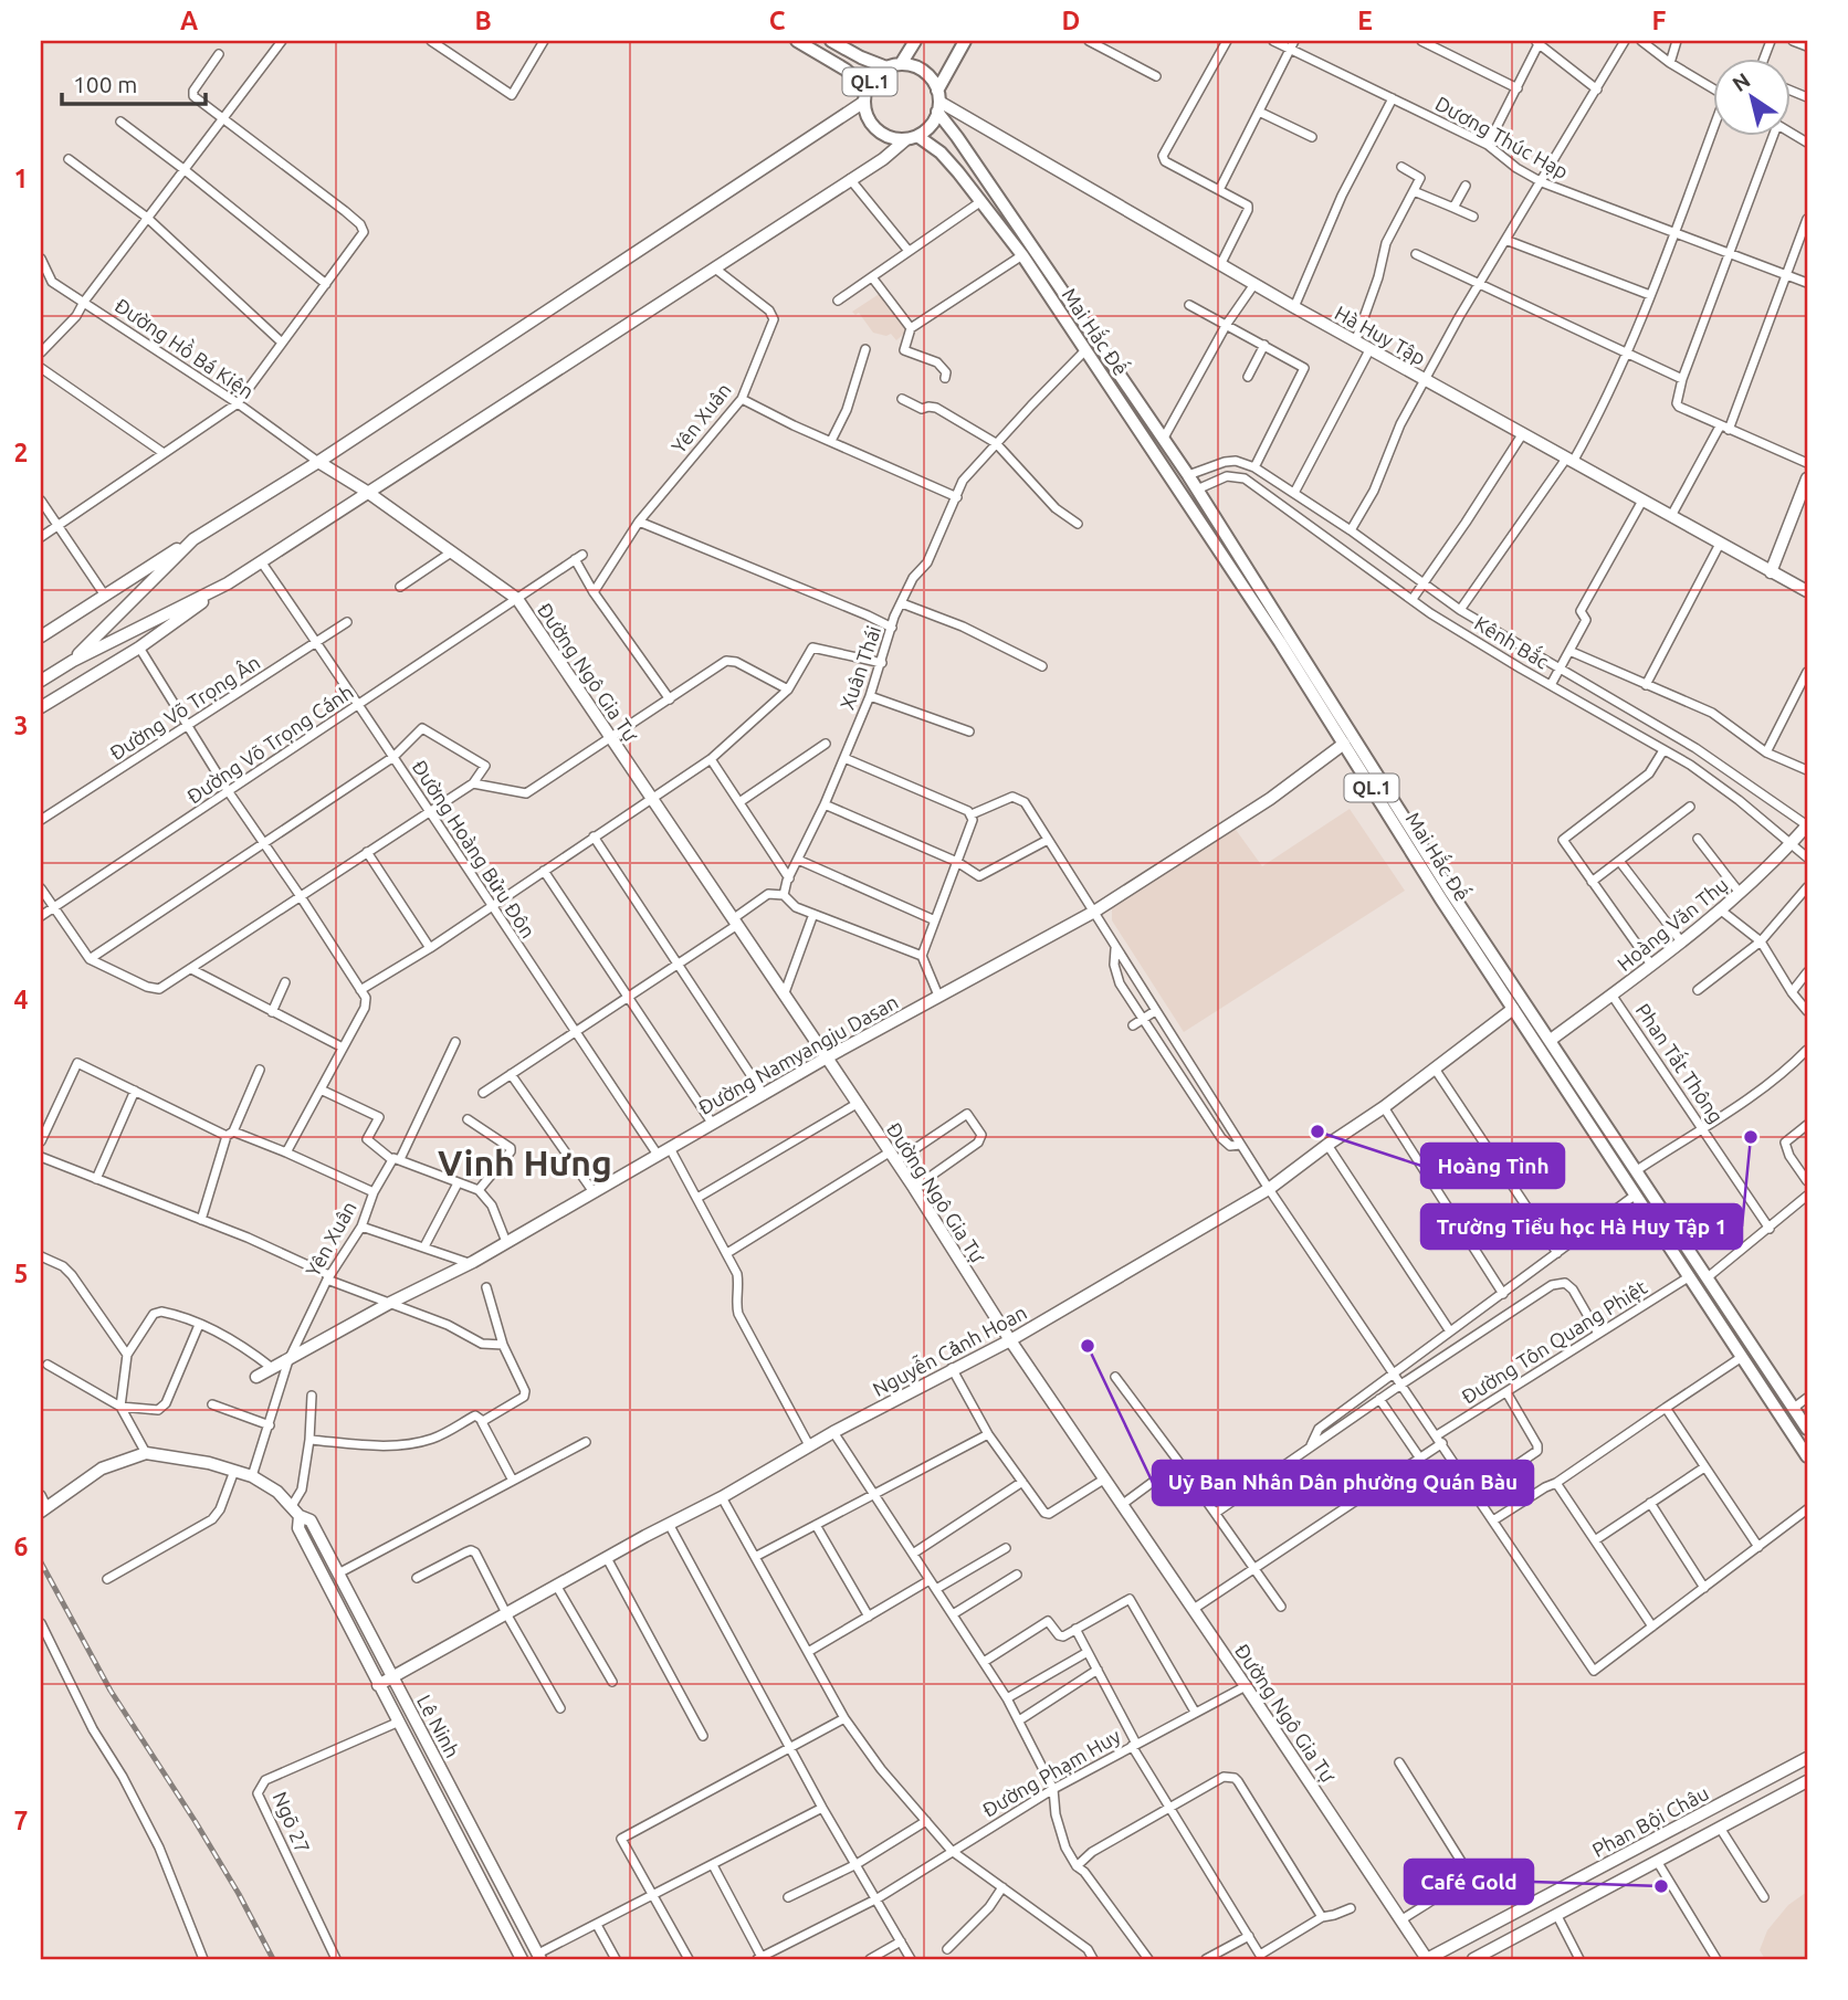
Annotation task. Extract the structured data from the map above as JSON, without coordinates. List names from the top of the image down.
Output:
{
  "streets": {
    "main road": ["QL.1", "Mai Hắc Đế"],
    "street": [
      "Dương Thúc Hạp",
      "Hà Huy Tập",
      "Đường Hồ Bá Kiện",
      "Yên Xuân",
      "Kênh Bắc",
      "Xuân Thái",
      "Đường Ngô Gia Tự",
      "Đường Võ Trọng Ân",
      "Đường Võ Trọng Cánh",
      "Đường Hoàng Bửu Đôn",
      "Hoàng Văn Thụ",
      "Đường Namyangju Dasan",
      "Phan Tất Thông",
      "Đường Tôn Quang Phiệt",
      "Nguyễn Cảnh Hoan",
      "Lê Ninh",
      "Đường Phạm Huy",
      "Phan Bội Châu",
      "Ngõ 27"
    ]
  },
  "crossings": [
    ["QL.1", "Mai Hắc Đế"],
    ["QL.1", "Hà Huy Tập"],
    ["Mai Hắc Đế", "Hà Huy Tập"],
    ["Mai Hắc Đế", "Xuân Thái"],
    ["Mai Hắc Đế", "Hoàng Văn Thụ"],
    ["Mai Hắc Đế", "Đường Namyangju Dasan"],
    ["Mai Hắc Đế", "Đường Tôn Quang Phiệt"],
    ["Mai Hắc Đế", "Nguyễn Cảnh Hoan"],
    ["Đường Hồ Bá Kiện", "Đường Ngô Gia Tự"],
    ["Yên Xuân", "Đường Võ Trọng Cánh"],
    ["Yên Xuân", "Đường Namyangju Dasan"],
    ["Yên Xuân", "Lê Ninh"],
    ["Kênh Bắc", "Hoàng Văn Thụ"],
    ["Đường Ngô Gia Tự", "Đường Võ Trọng Cánh"],
    ["Đường Ngô Gia Tự", "Đường Namyangju Dasan"],
    ["Đường Ngô Gia Tự", "Đường Tôn Quang Phiệt"],
    ["Đường Ngô Gia Tự", "Nguyễn Cảnh Hoan"],
    ["Đường Ngô Gia Tự", "Đường Phạm Huy"],
    ["Đường Ngô Gia Tự", "Phan Bội Châu"],
    ["Đường Võ Trọng Ân", "Đường Hoàng Bửu Đôn"],
    ["Đường Võ Trọng Cánh", "Đường Hoàng Bửu Đôn"],
    ["Đường Hoàng Bửu Đôn", "Đường Namyangju Dasan"],
    ["Hoàng Văn Thụ", "Phan Tất Thông"],
    ["Nguyễn Cảnh Hoan", "Lê Ninh"],
    ["Lê Ninh", "Ngõ 27"]
  ],
  "districts": ["Vinh Hưng"],
  "places": [
    "Hoàng Tình",
    "Trường Tiểu học Hà Huy Tập 1",
    "Uỷ Ban Nhân Dân phường Quán Bàu",
    "Café Gold"
  ],
  "scale_bar": "100 m",
  "north": "top left",
  "grid": {
    "columns": [
      "A",
      "B",
      "C",
      "D",
      "E",
      "F"
    ],
    "rows": [
      "1",
      "2",
      "3",
      "4",
      "5",
      "6",
      "7"
    ]
  }
}
